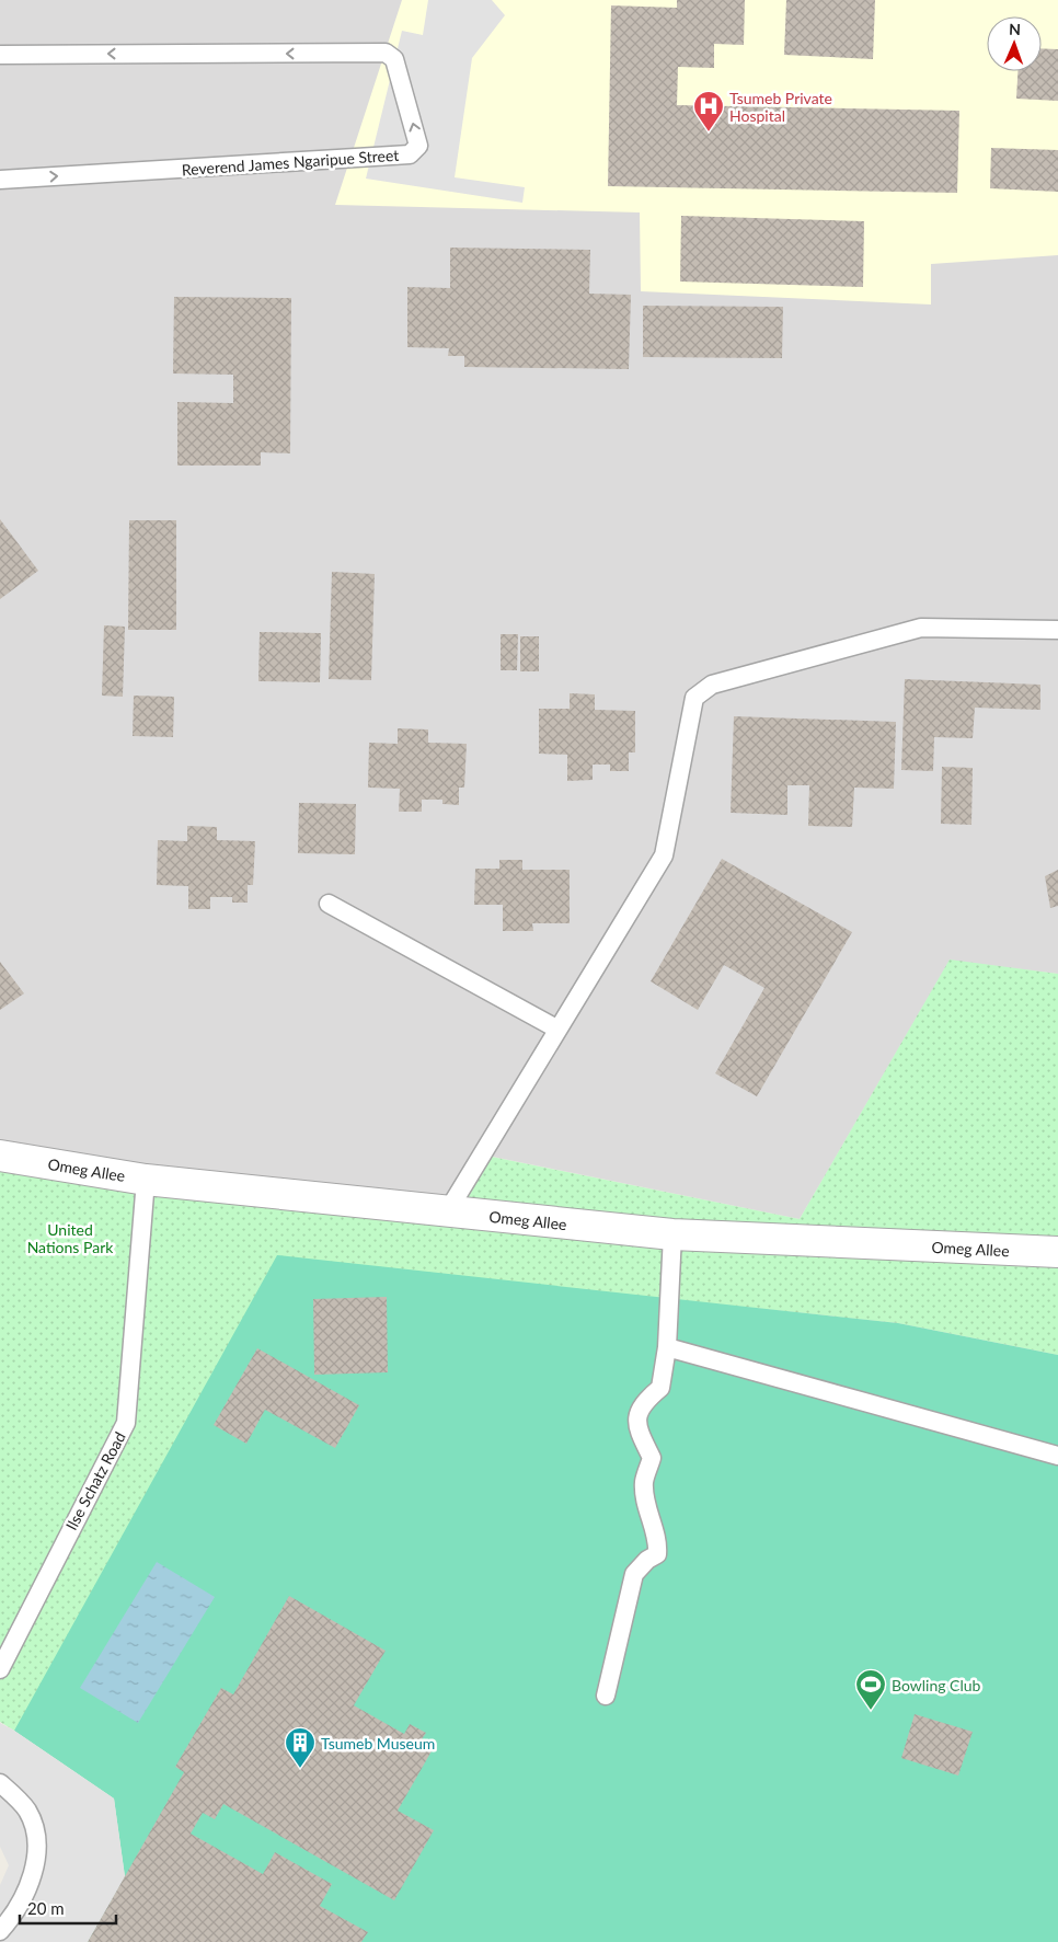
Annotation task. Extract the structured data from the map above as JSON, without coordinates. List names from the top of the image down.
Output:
{
  "streets": {
    "street": ["Omeg Allee"],
    "lane": ["Reverend James Ngaripue Street", "Ilse Schatz Road"]
  },
  "crossings": [
    ["Omeg Allee", "Ilse Schatz Road"]
  ],
  "parks": ["United Nations Park"],
  "places": {
    "hospital": ["Tsumeb Private Hospital"],
    "sports": ["Bowling Club"],
    "building": ["Tsumeb Museum"]
  },
  "scale_bar": "20 m",
  "north": "top"
}
